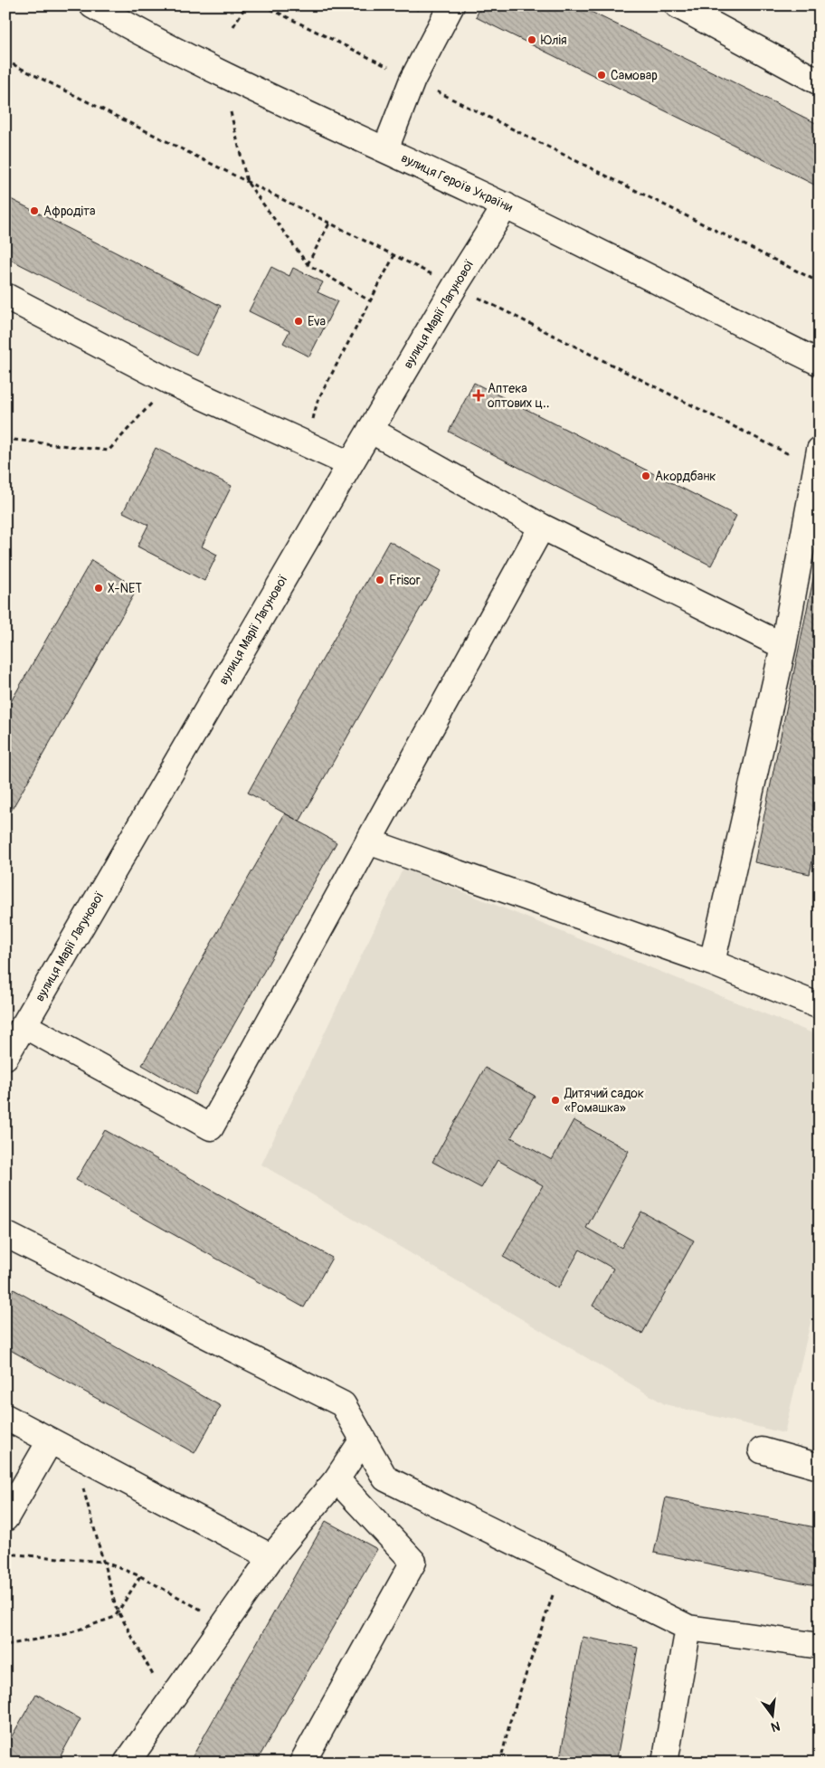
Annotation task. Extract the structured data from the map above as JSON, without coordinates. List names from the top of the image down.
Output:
{
  "streets": {
    "street": ["вулиця Героїв України", "вулиця Марії Лагунової"]
  },
  "crossings": [
    ["вулиця Героїв України", "вулиця Марії Лагунової"]
  ],
  "places": {
    "other": [
      "Юлія",
      "Самовар",
      "Афродіта",
      "Eva",
      "Акордбанк",
      "Frisor",
      "Х-NET",
      "Дитячий садок «Ромашка»"
    ],
    "health": ["Аптека оптових ц‥"]
  },
  "north": "bottom"
}
